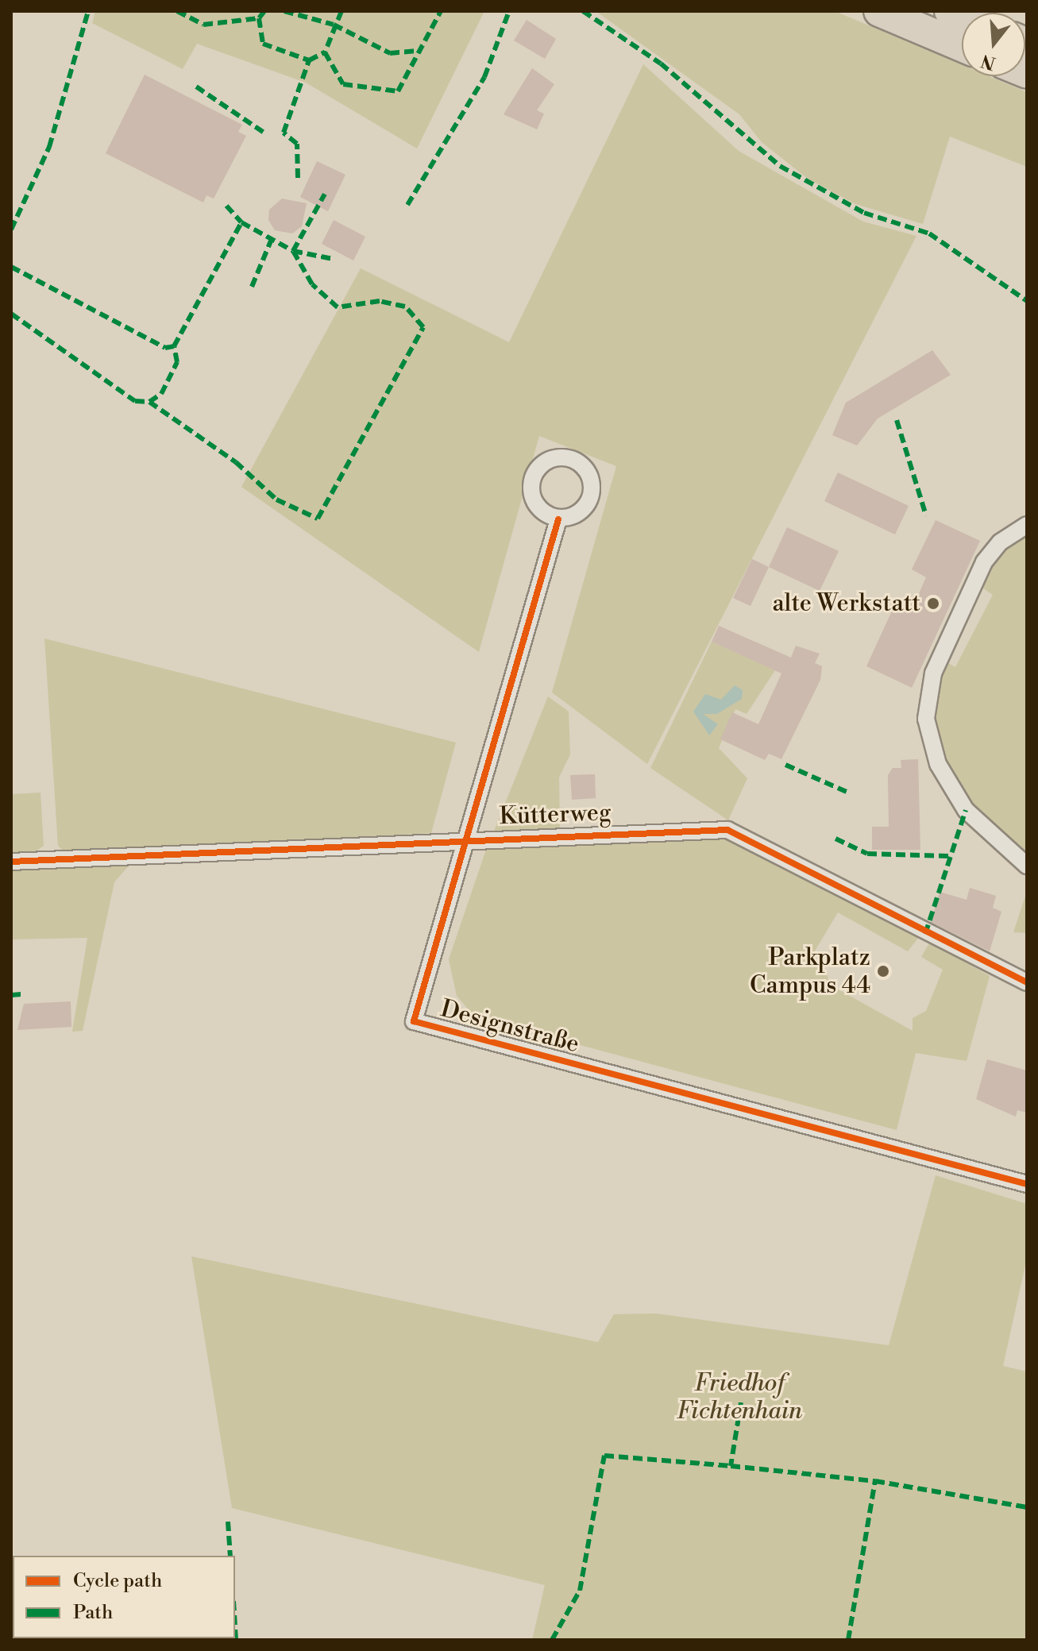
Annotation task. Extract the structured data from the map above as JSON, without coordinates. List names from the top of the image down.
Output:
{
  "streets": {
    "street": ["Kütterweg", "Designstraße"]
  },
  "crossings": [
    ["Kütterweg", "Designstraße"]
  ],
  "parks": ["Friedhof Fichtenhain"],
  "places": ["alte Werkstatt", "Parkplatz Campus 44"],
  "legend": ["Cycle path", "Path"],
  "north": "bottom"
}
